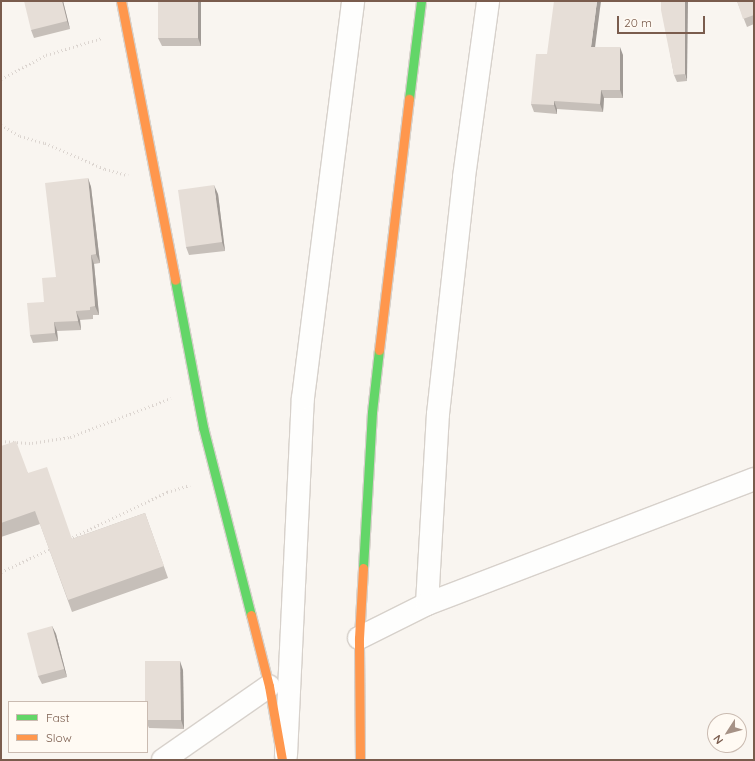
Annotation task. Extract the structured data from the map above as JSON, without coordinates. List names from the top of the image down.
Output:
{
  "legend": ["Fast", "Slow"],
  "scale_bar": "20 m",
  "north": "bottom left"
}
